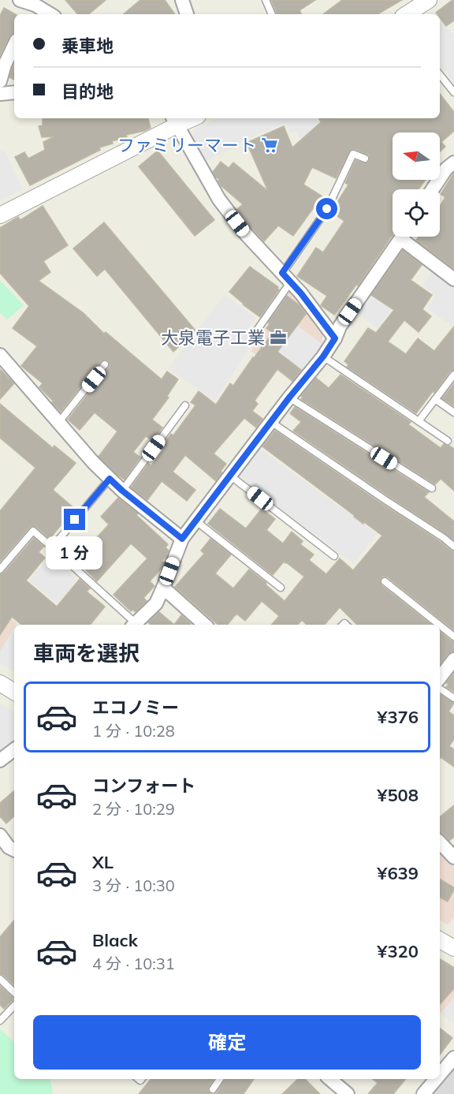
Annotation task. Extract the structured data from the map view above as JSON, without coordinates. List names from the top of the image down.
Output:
{
  "places": {
    "supermarket": ["ファミリーマート"],
    "office": ["大泉電子工業"]
  },
  "north": "left",
  "page": {
    "banner": ["乗車地", "目的地"],
    "bubble": "1 分",
    "heading": "車両を選択",
    "list": [
      {
        "name": "エコノミー",
        "note": "1 分 · 10:28",
        "value": "¥376"
      },
      {
        "name": "コンフォート",
        "note": "2 分 · 10:29",
        "value": "¥508"
      },
      {
        "name": "XL",
        "note": "3 分 · 10:30",
        "value": "¥639"
      },
      {
        "name": "Black",
        "note": "4 分 · 10:31",
        "value": "¥320"
      }
    ],
    "buttons": "確定"
  }
}
